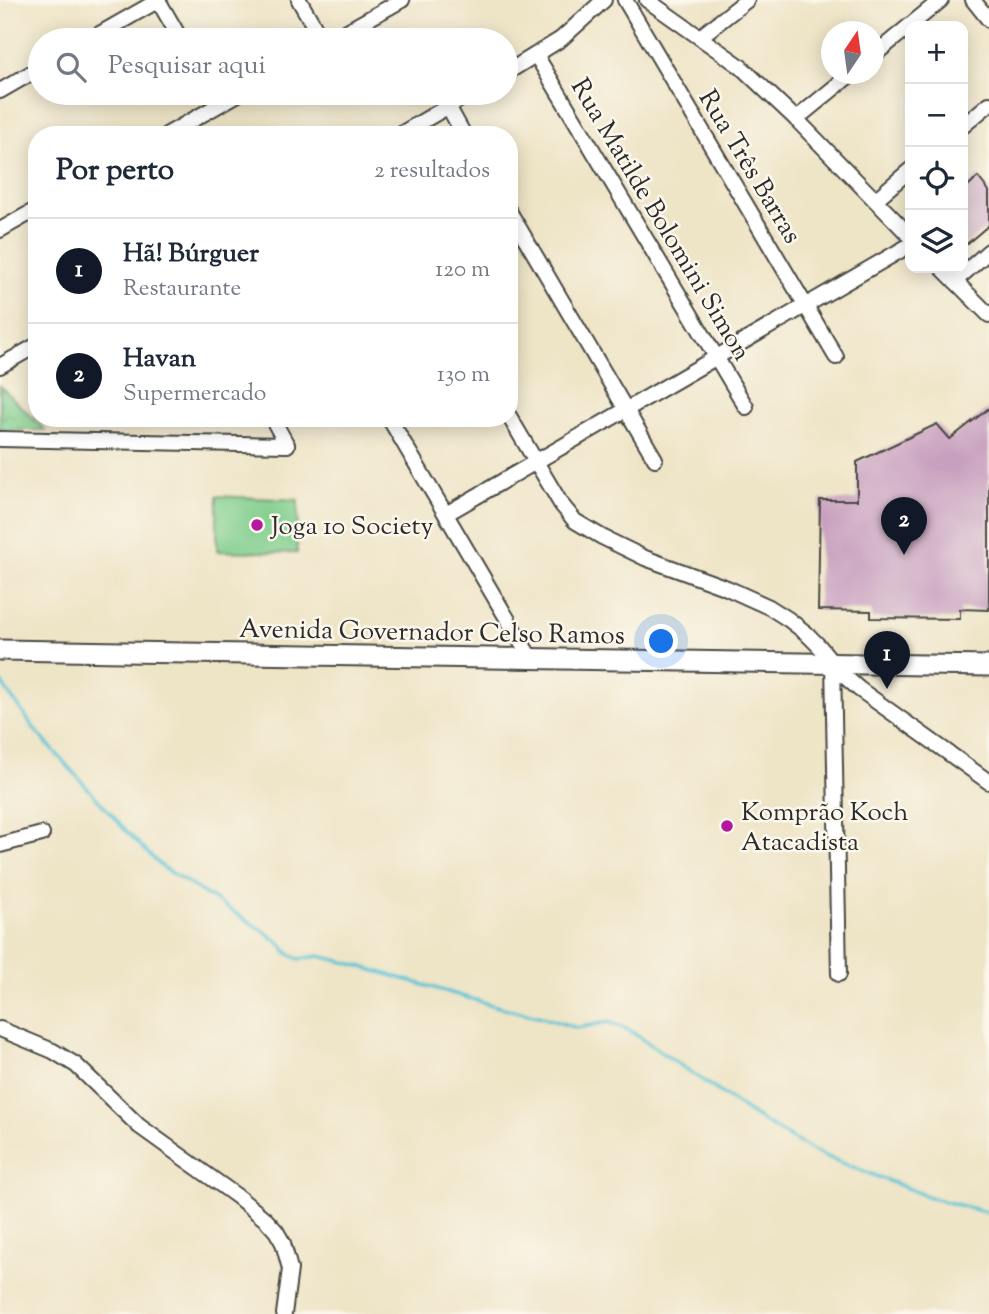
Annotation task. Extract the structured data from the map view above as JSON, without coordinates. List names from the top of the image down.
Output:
{
  "streets": {
    "main road": ["Avenida Governador Celso Ramos"],
    "street": ["Rua Três Barras", "Rua Matilde Bolomini Simon"]
  },
  "places": ["Joga 10 Society", "Komprão Koch Atacadista"],
  "north": "top",
  "page": {
    "map_buttons": ["+", "−"],
    "search": "Pesquisar aqui",
    "heading": ["Por perto", "2 resultados"],
    "list": [
      {
        "mark": "1",
        "name": "Hã! Búrguer",
        "note": "Restaurante",
        "value": "120 m"
      },
      {
        "mark": "2",
        "name": "Havan",
        "note": "Supermercado",
        "value": "130 m"
      }
    ],
    "pins": ["2", "1"]
  }
}
